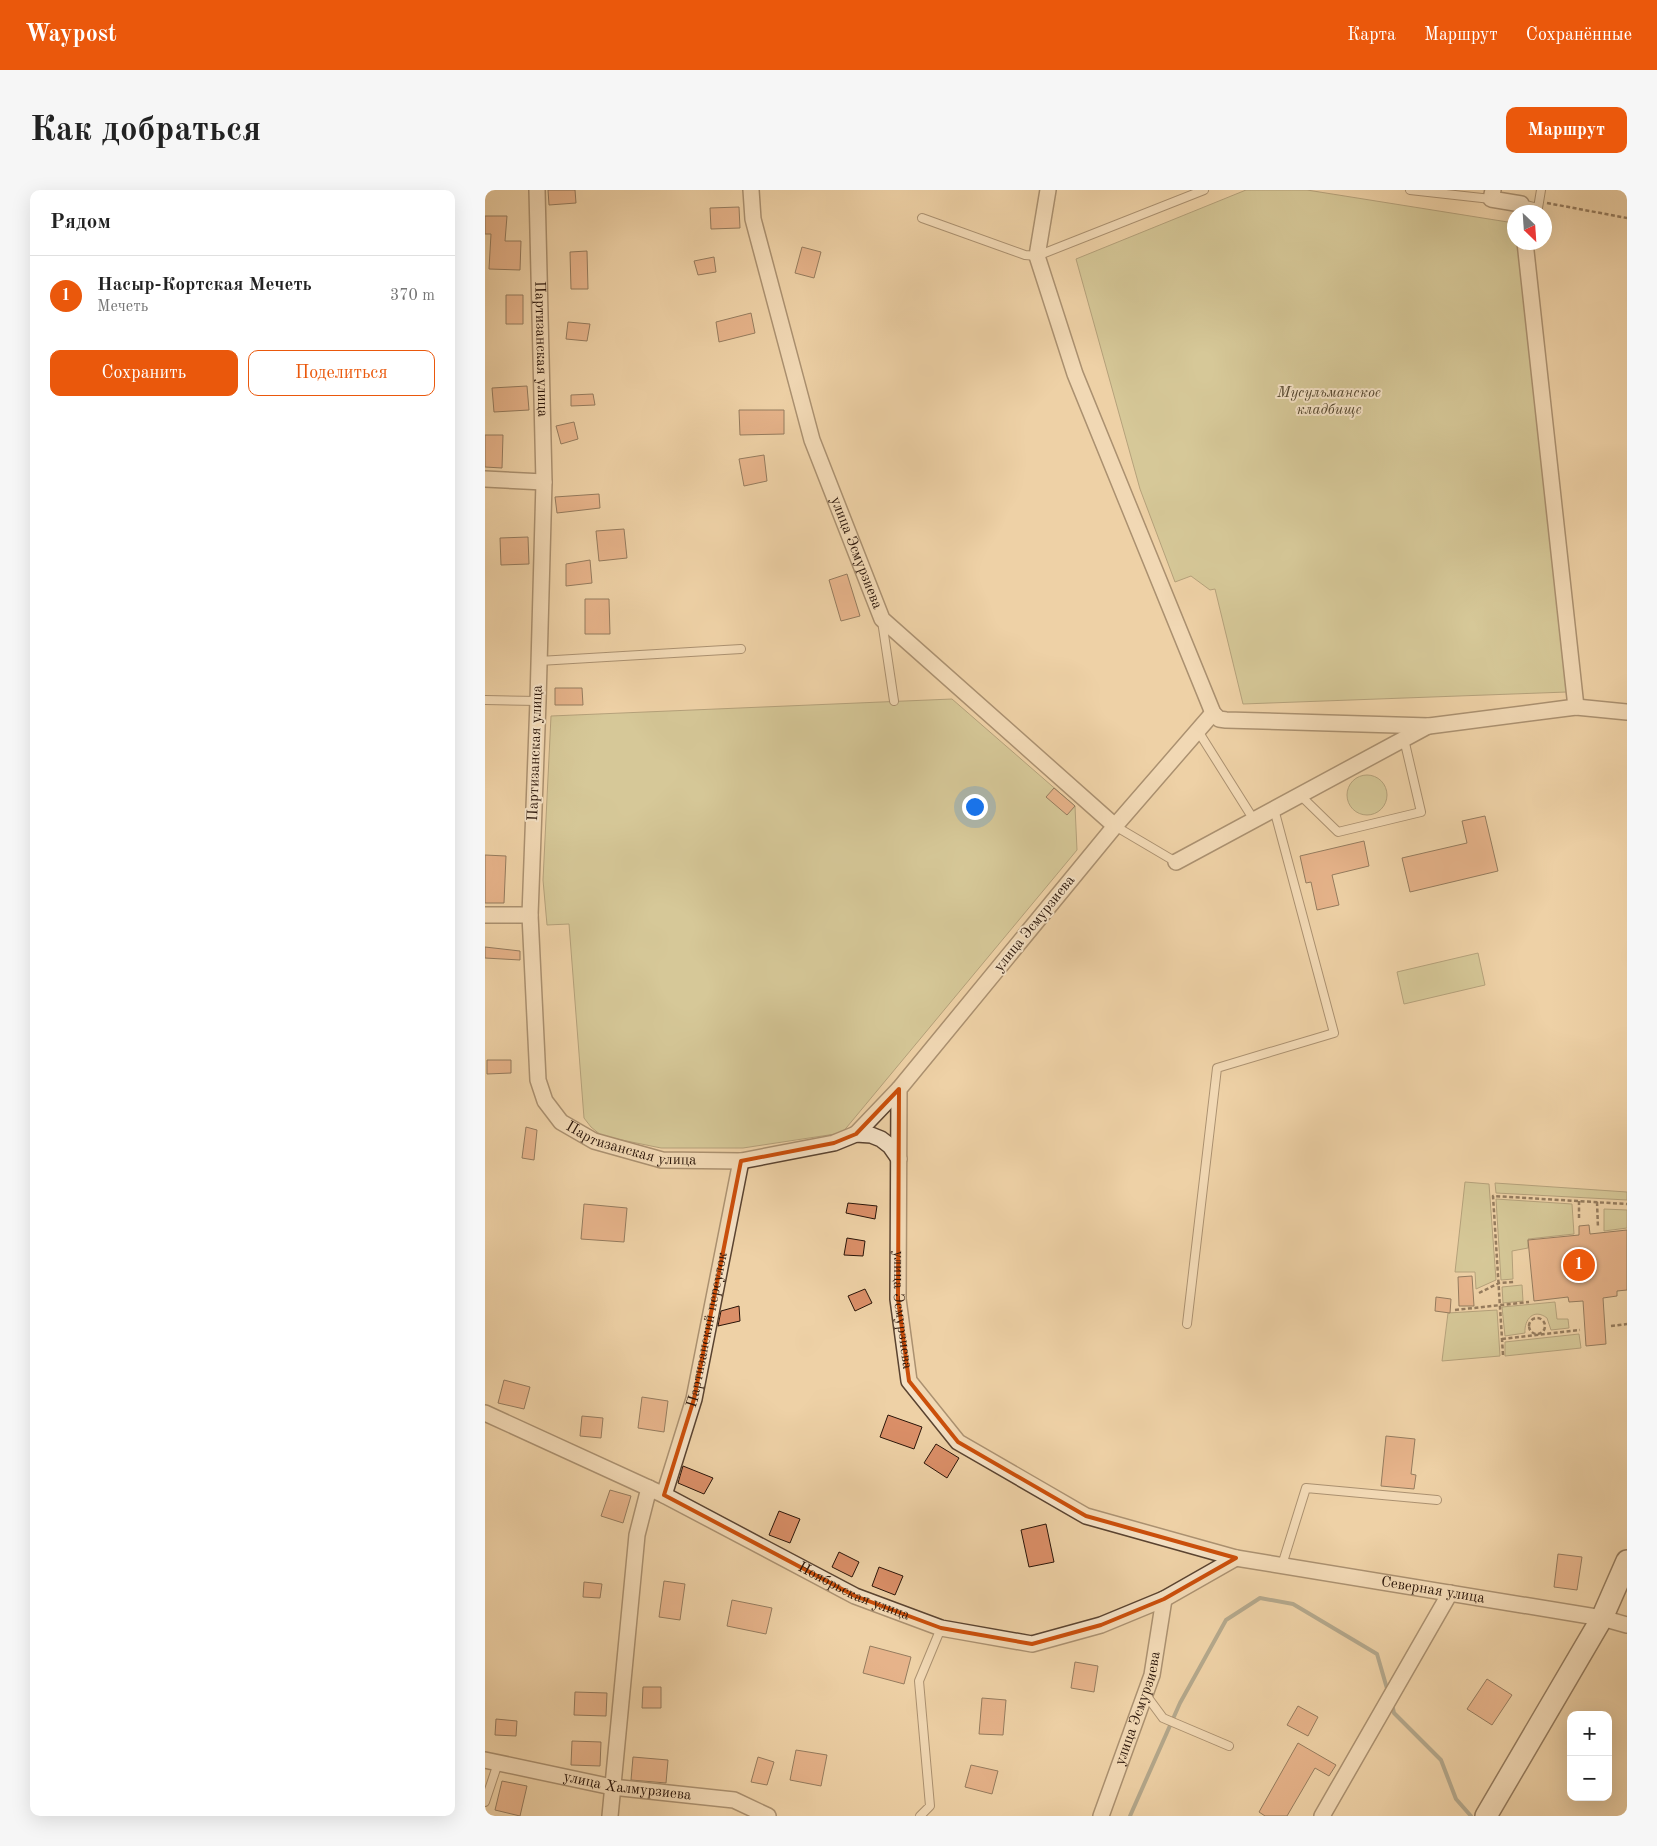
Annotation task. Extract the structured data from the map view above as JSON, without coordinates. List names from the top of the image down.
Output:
{
  "streets": {
    "street": [
      "Партизанская улица",
      "улица Эсмурзиева",
      "Партизанский переулок",
      "Северная улица",
      "Ноябрьская улица",
      "улица Халмурзиева"
    ]
  },
  "crossings": [
    ["Партизанская улица", "Партизанский переулок"],
    ["улица Эсмурзиева", "Северная улица"],
    ["улица Эсмурзиева", "Ноябрьская улица"],
    ["Партизанский переулок", "Ноябрьская улица"],
    ["Северная улица", "Ноябрьская улица"]
  ],
  "parks": ["Мусульманское кладбище"],
  "north": "bottom right",
  "page": {
    "header": "Waypost",
    "nav": ["Карта", "Маршрут", "Сохранённые"],
    "buttons": [
      "Маршрут",
      ["Сохранить", "Поделиться"]
    ],
    "title": "Как добраться",
    "heading": "Рядом",
    "list": [
      {
        "mark": "1",
        "name": "Насыр-Кортская Мечеть",
        "note": "Мечеть",
        "value": "370 m"
      }
    ],
    "pins": "1",
    "map_buttons": ["+", "−"]
  }
}
